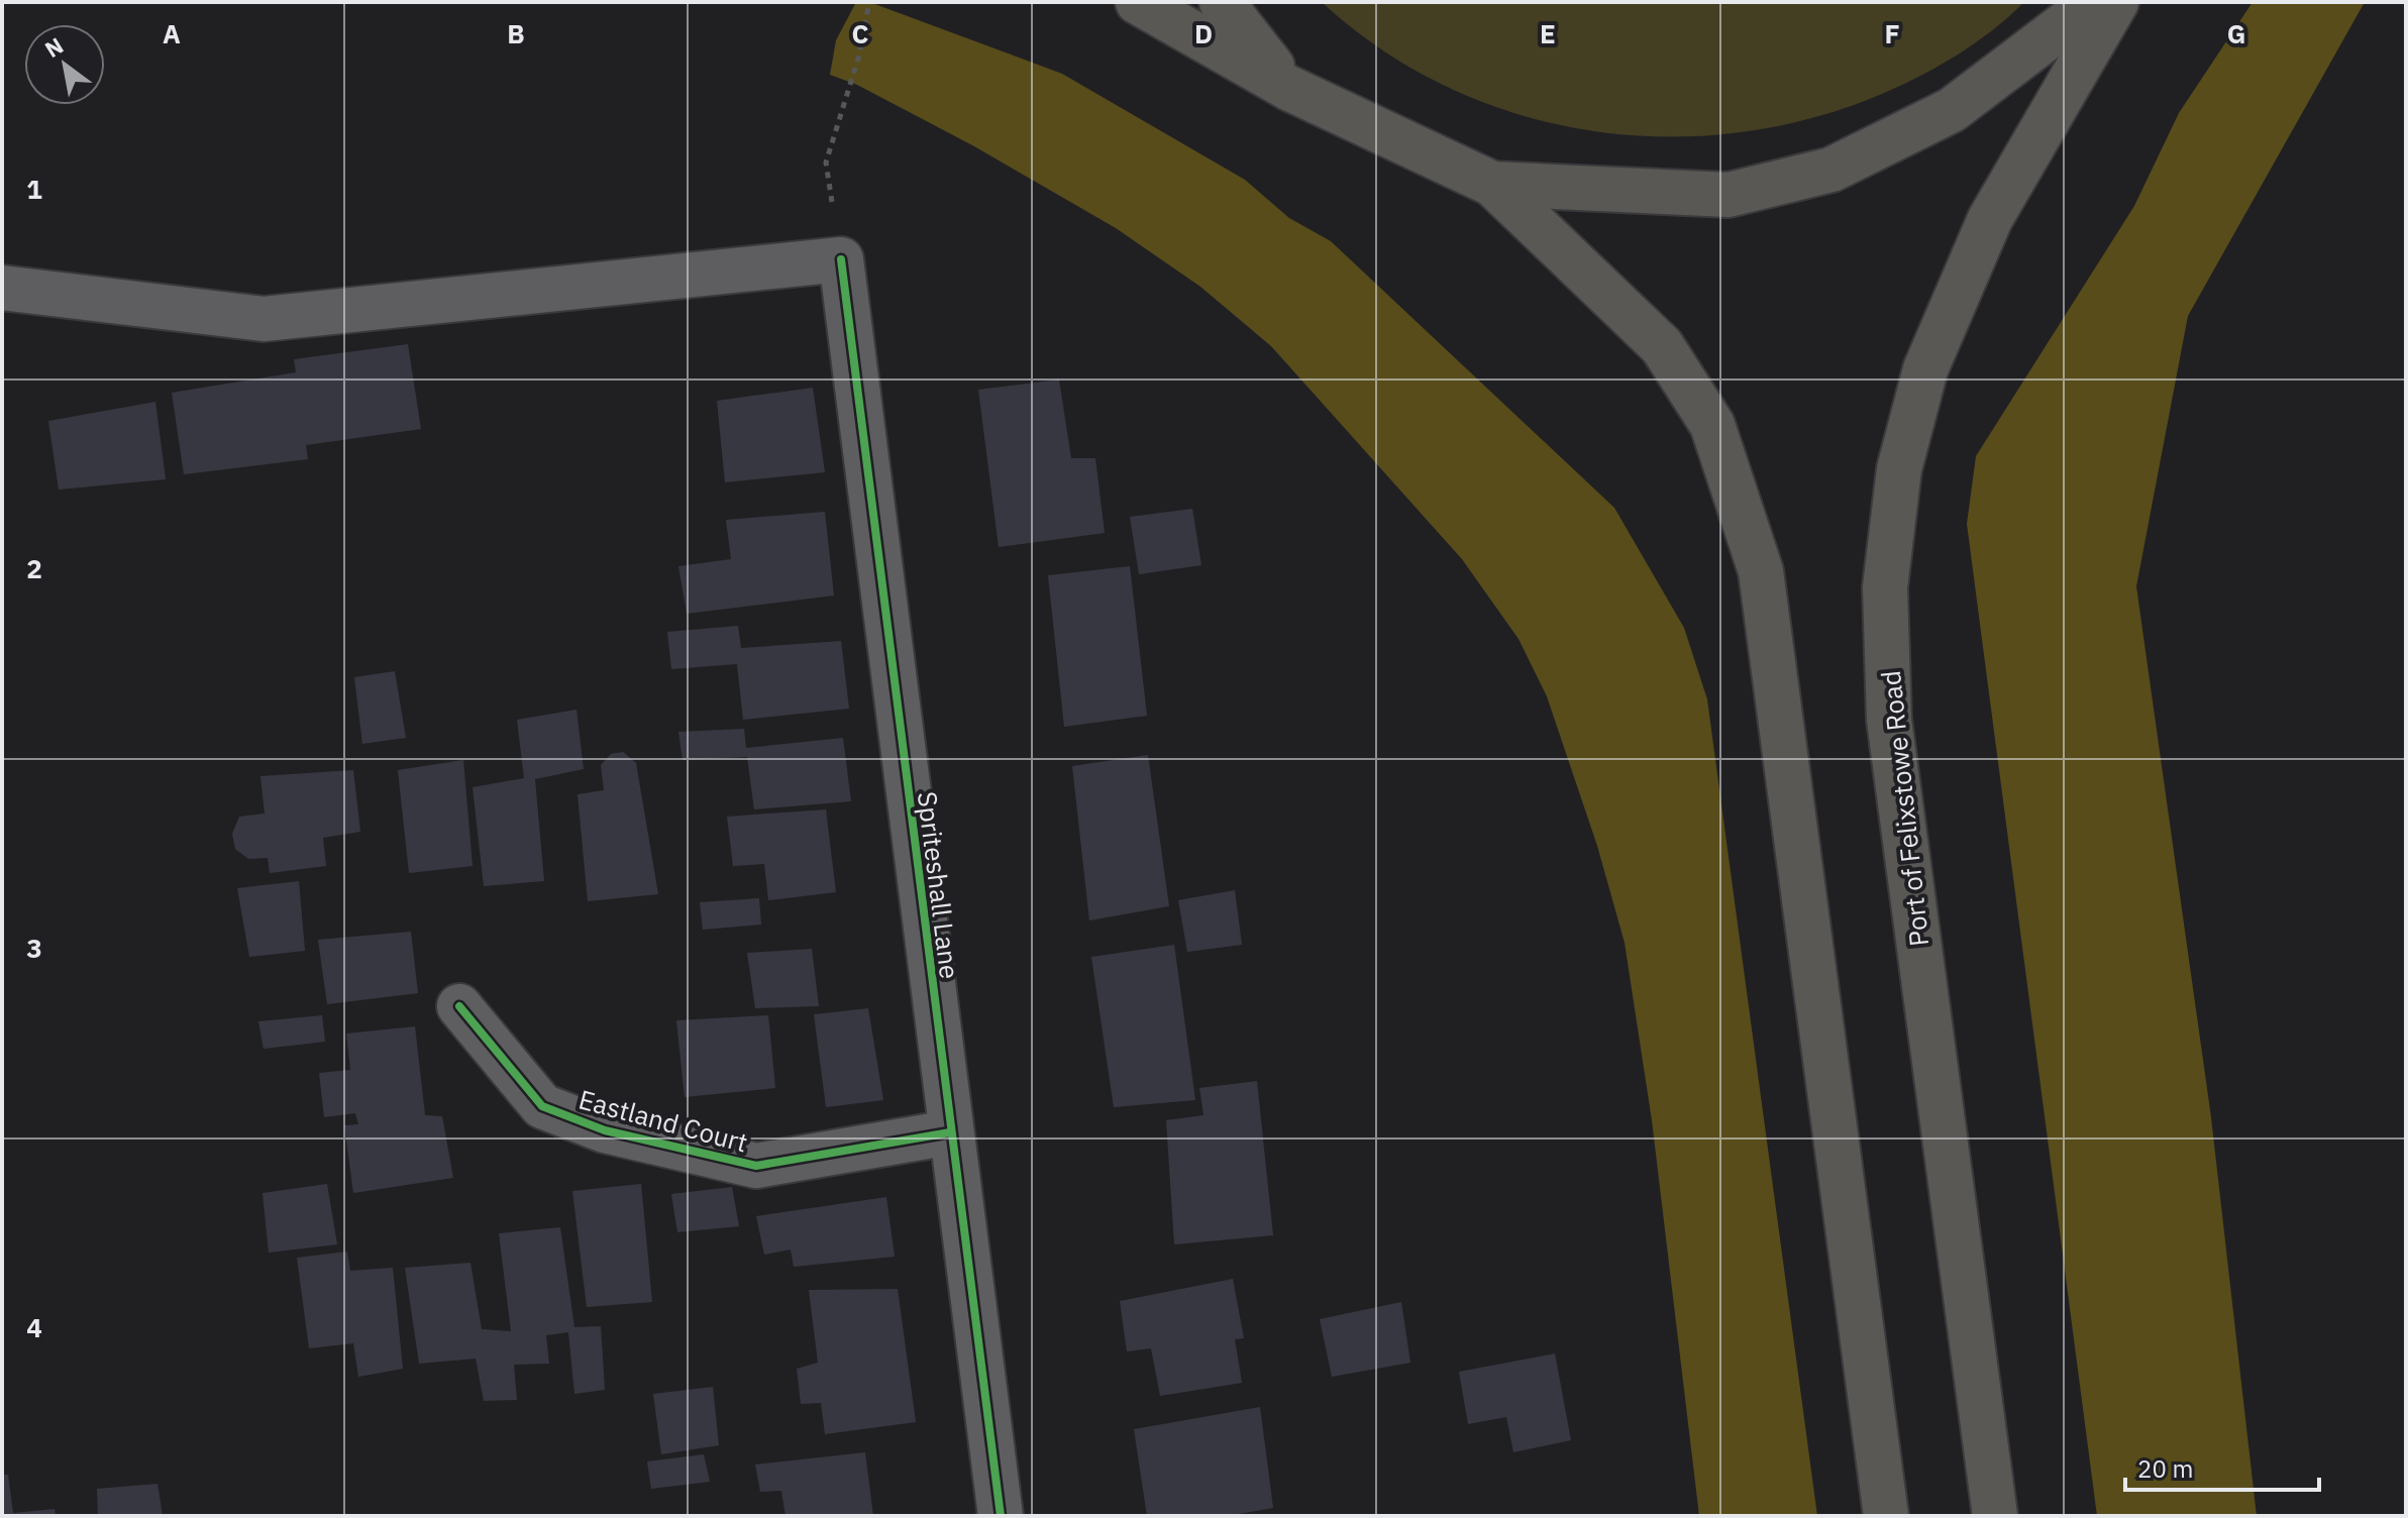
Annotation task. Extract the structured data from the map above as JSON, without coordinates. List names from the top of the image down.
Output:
{
  "streets": {
    "highway": ["Port of Felixstowe Road"],
    "street": ["Spriteshall Lane", "Eastland Court"]
  },
  "crossings": [
    ["Spriteshall Lane", "Eastland Court"]
  ],
  "scale_bar": "20 m",
  "north": "top left",
  "grid": {
    "columns": [
      "A",
      "B",
      "C",
      "D",
      "E",
      "F",
      "G"
    ],
    "rows": [
      "1",
      "2",
      "3",
      "4"
    ]
  }
}
